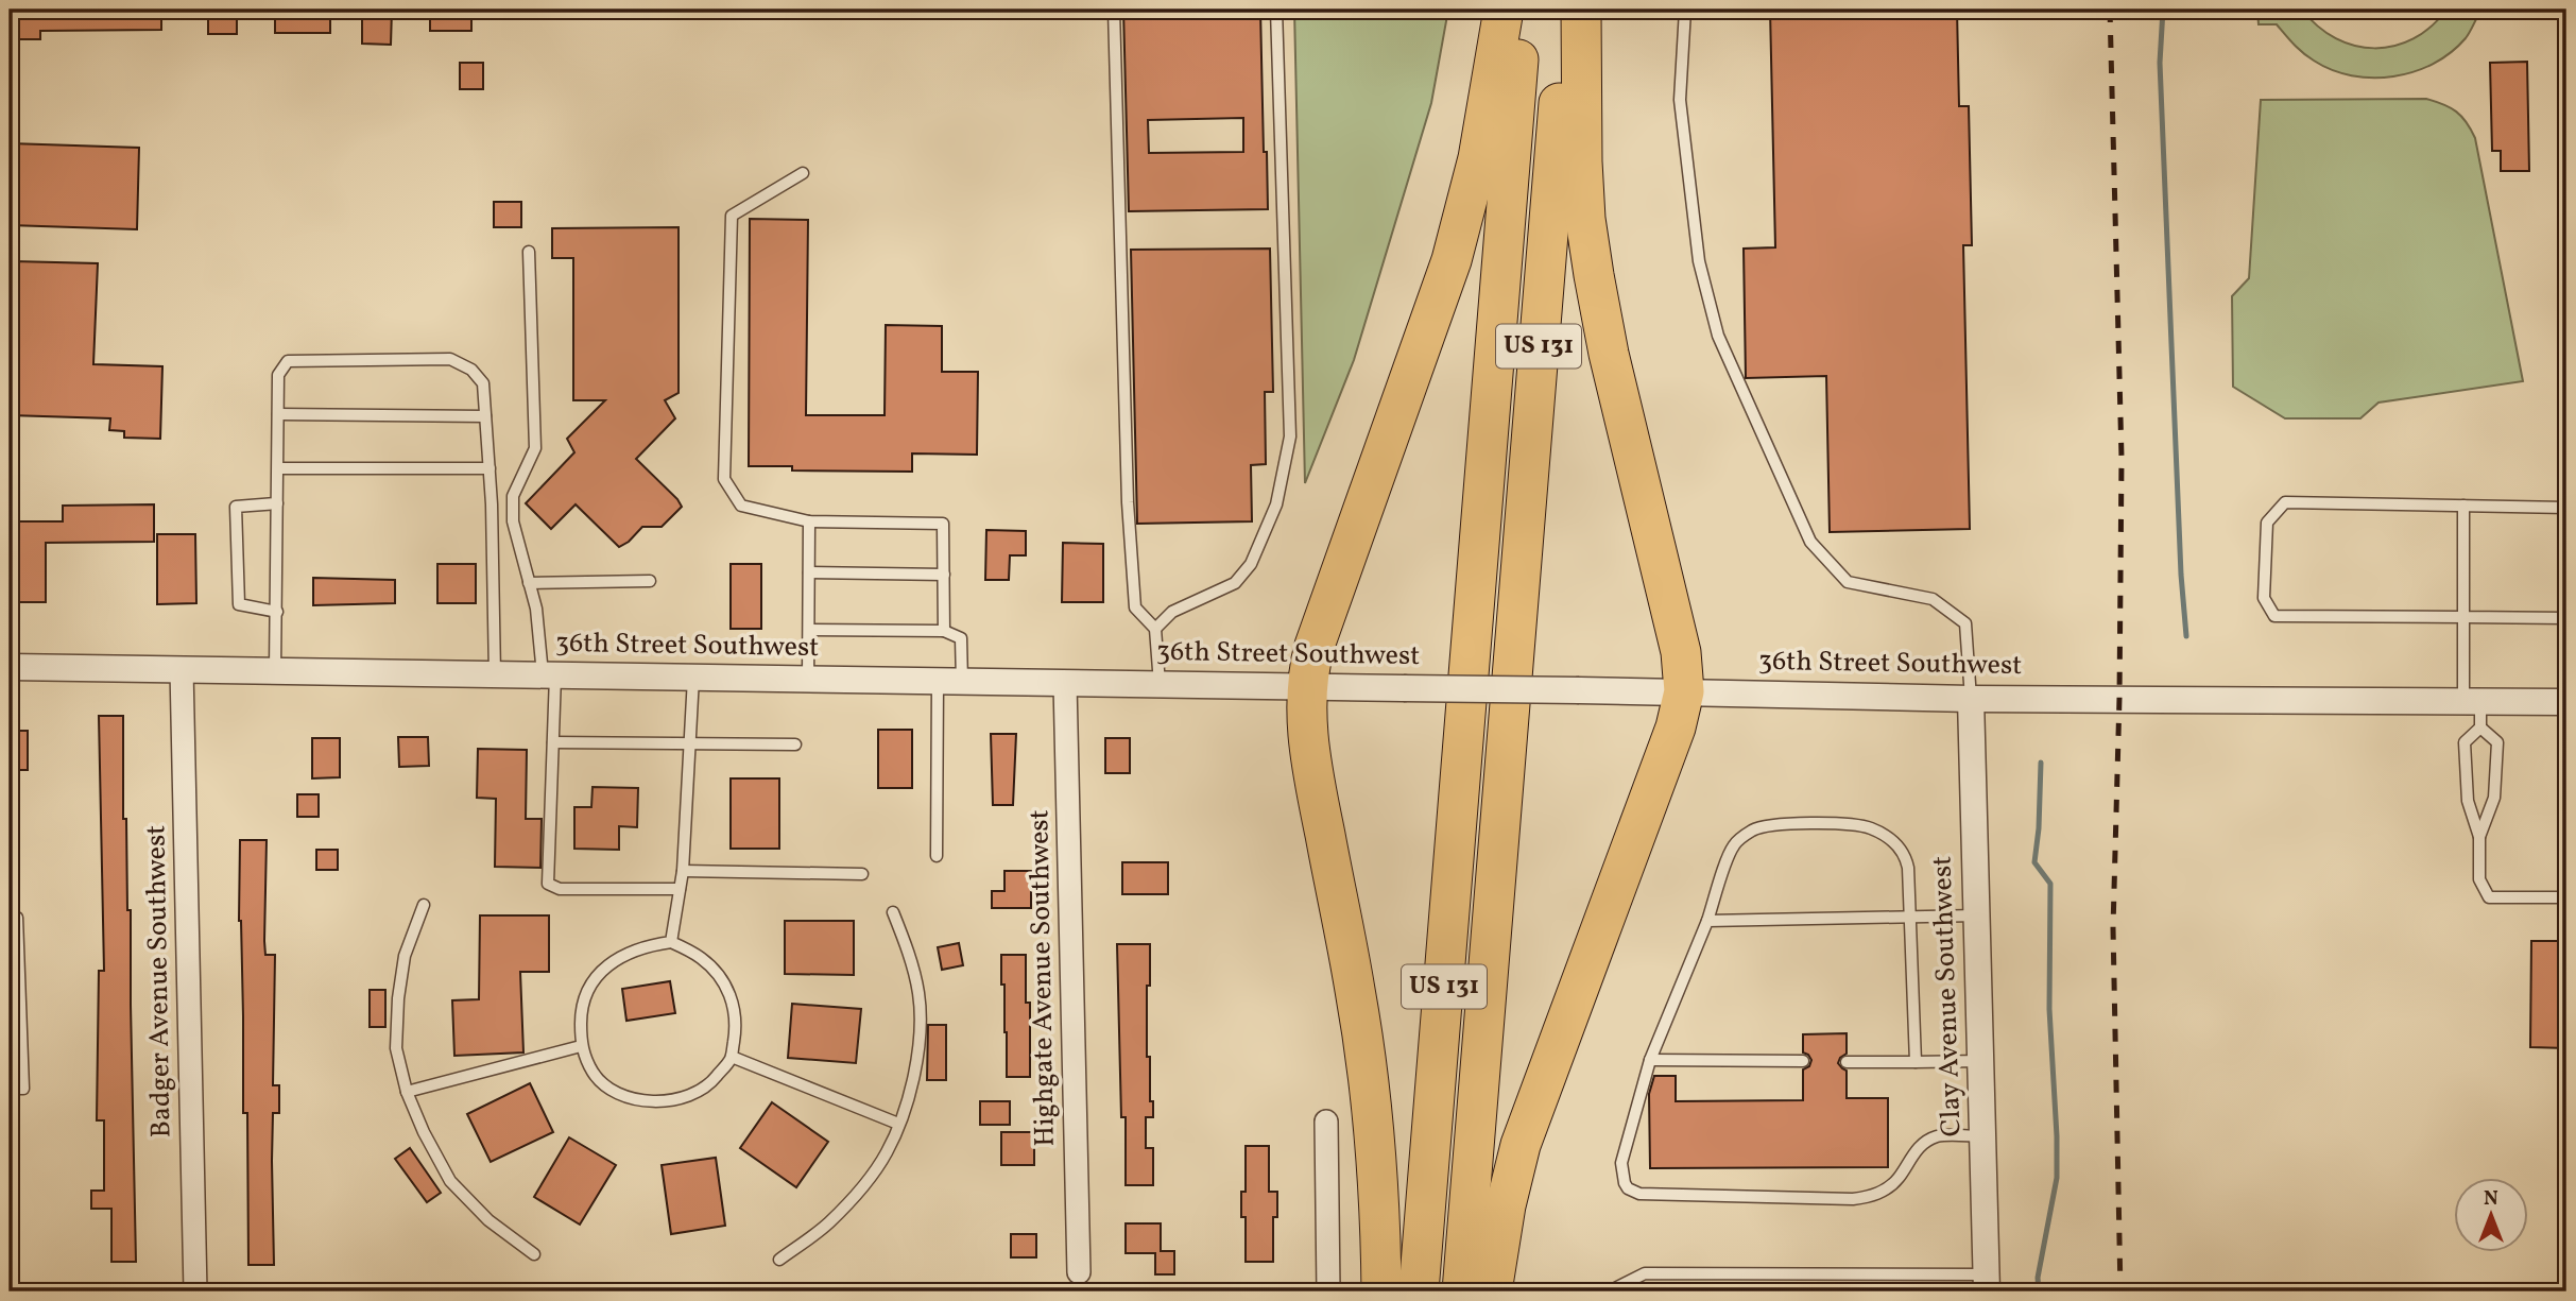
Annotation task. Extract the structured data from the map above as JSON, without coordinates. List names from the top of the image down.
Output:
{
  "streets": {
    "highway": ["US 131"],
    "street": [
      "36th Street Southwest",
      "Highgate Avenue Southwest",
      "Badger Avenue Southwest",
      "Clay Avenue Southwest"
    ]
  },
  "crossings": [
    ["36th Street Southwest", "Highgate Avenue Southwest"],
    ["36th Street Southwest", "Badger Avenue Southwest"],
    ["36th Street Southwest", "Clay Avenue Southwest"]
  ],
  "north": "top"
}
